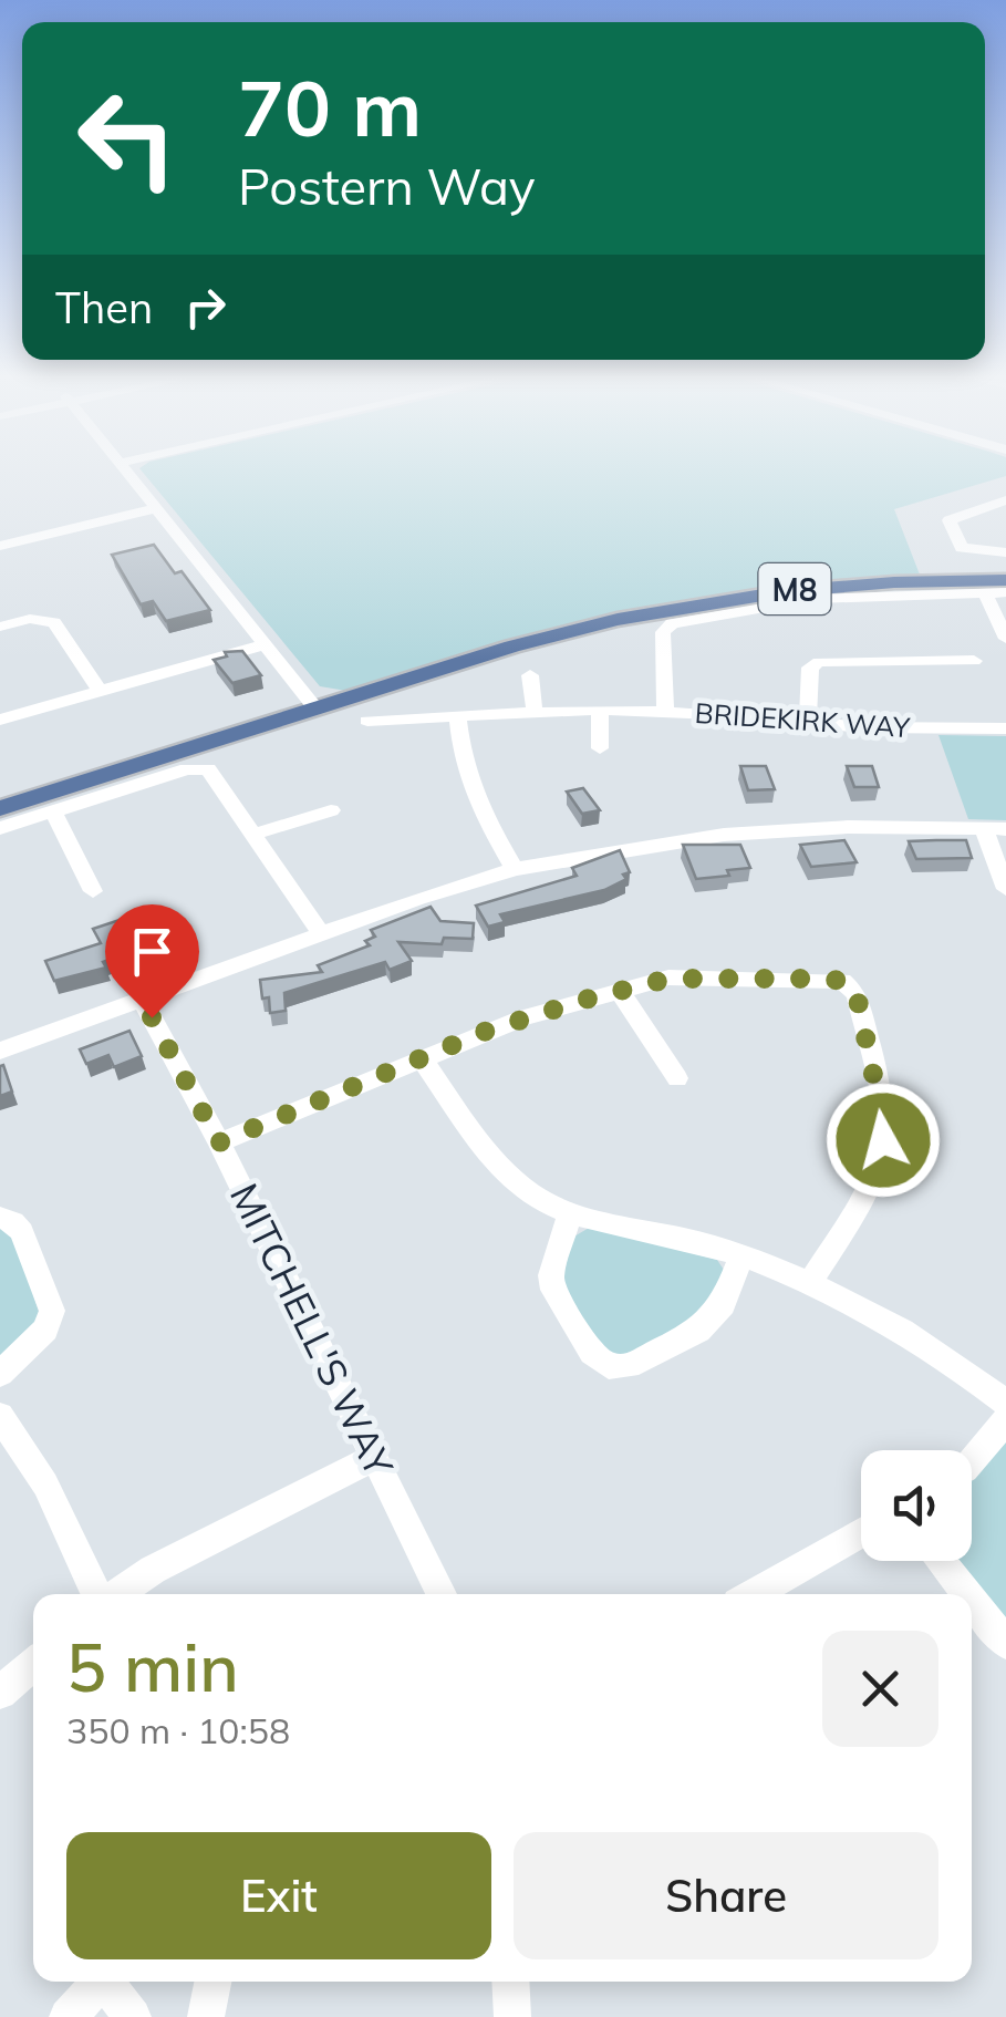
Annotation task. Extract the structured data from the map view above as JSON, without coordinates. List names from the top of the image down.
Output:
{
  "streets": {
    "main road": ["M8"],
    "street": ["BRIDEKIRK WAY", "MITCHELL'S WAY"]
  },
  "page": {
    "turn": ["70 m", "Postern Way"],
    "then": "Then",
    "heading": ["5 min", "350 m · 10:58"],
    "buttons": ["Exit", "Share"]
  }
}
